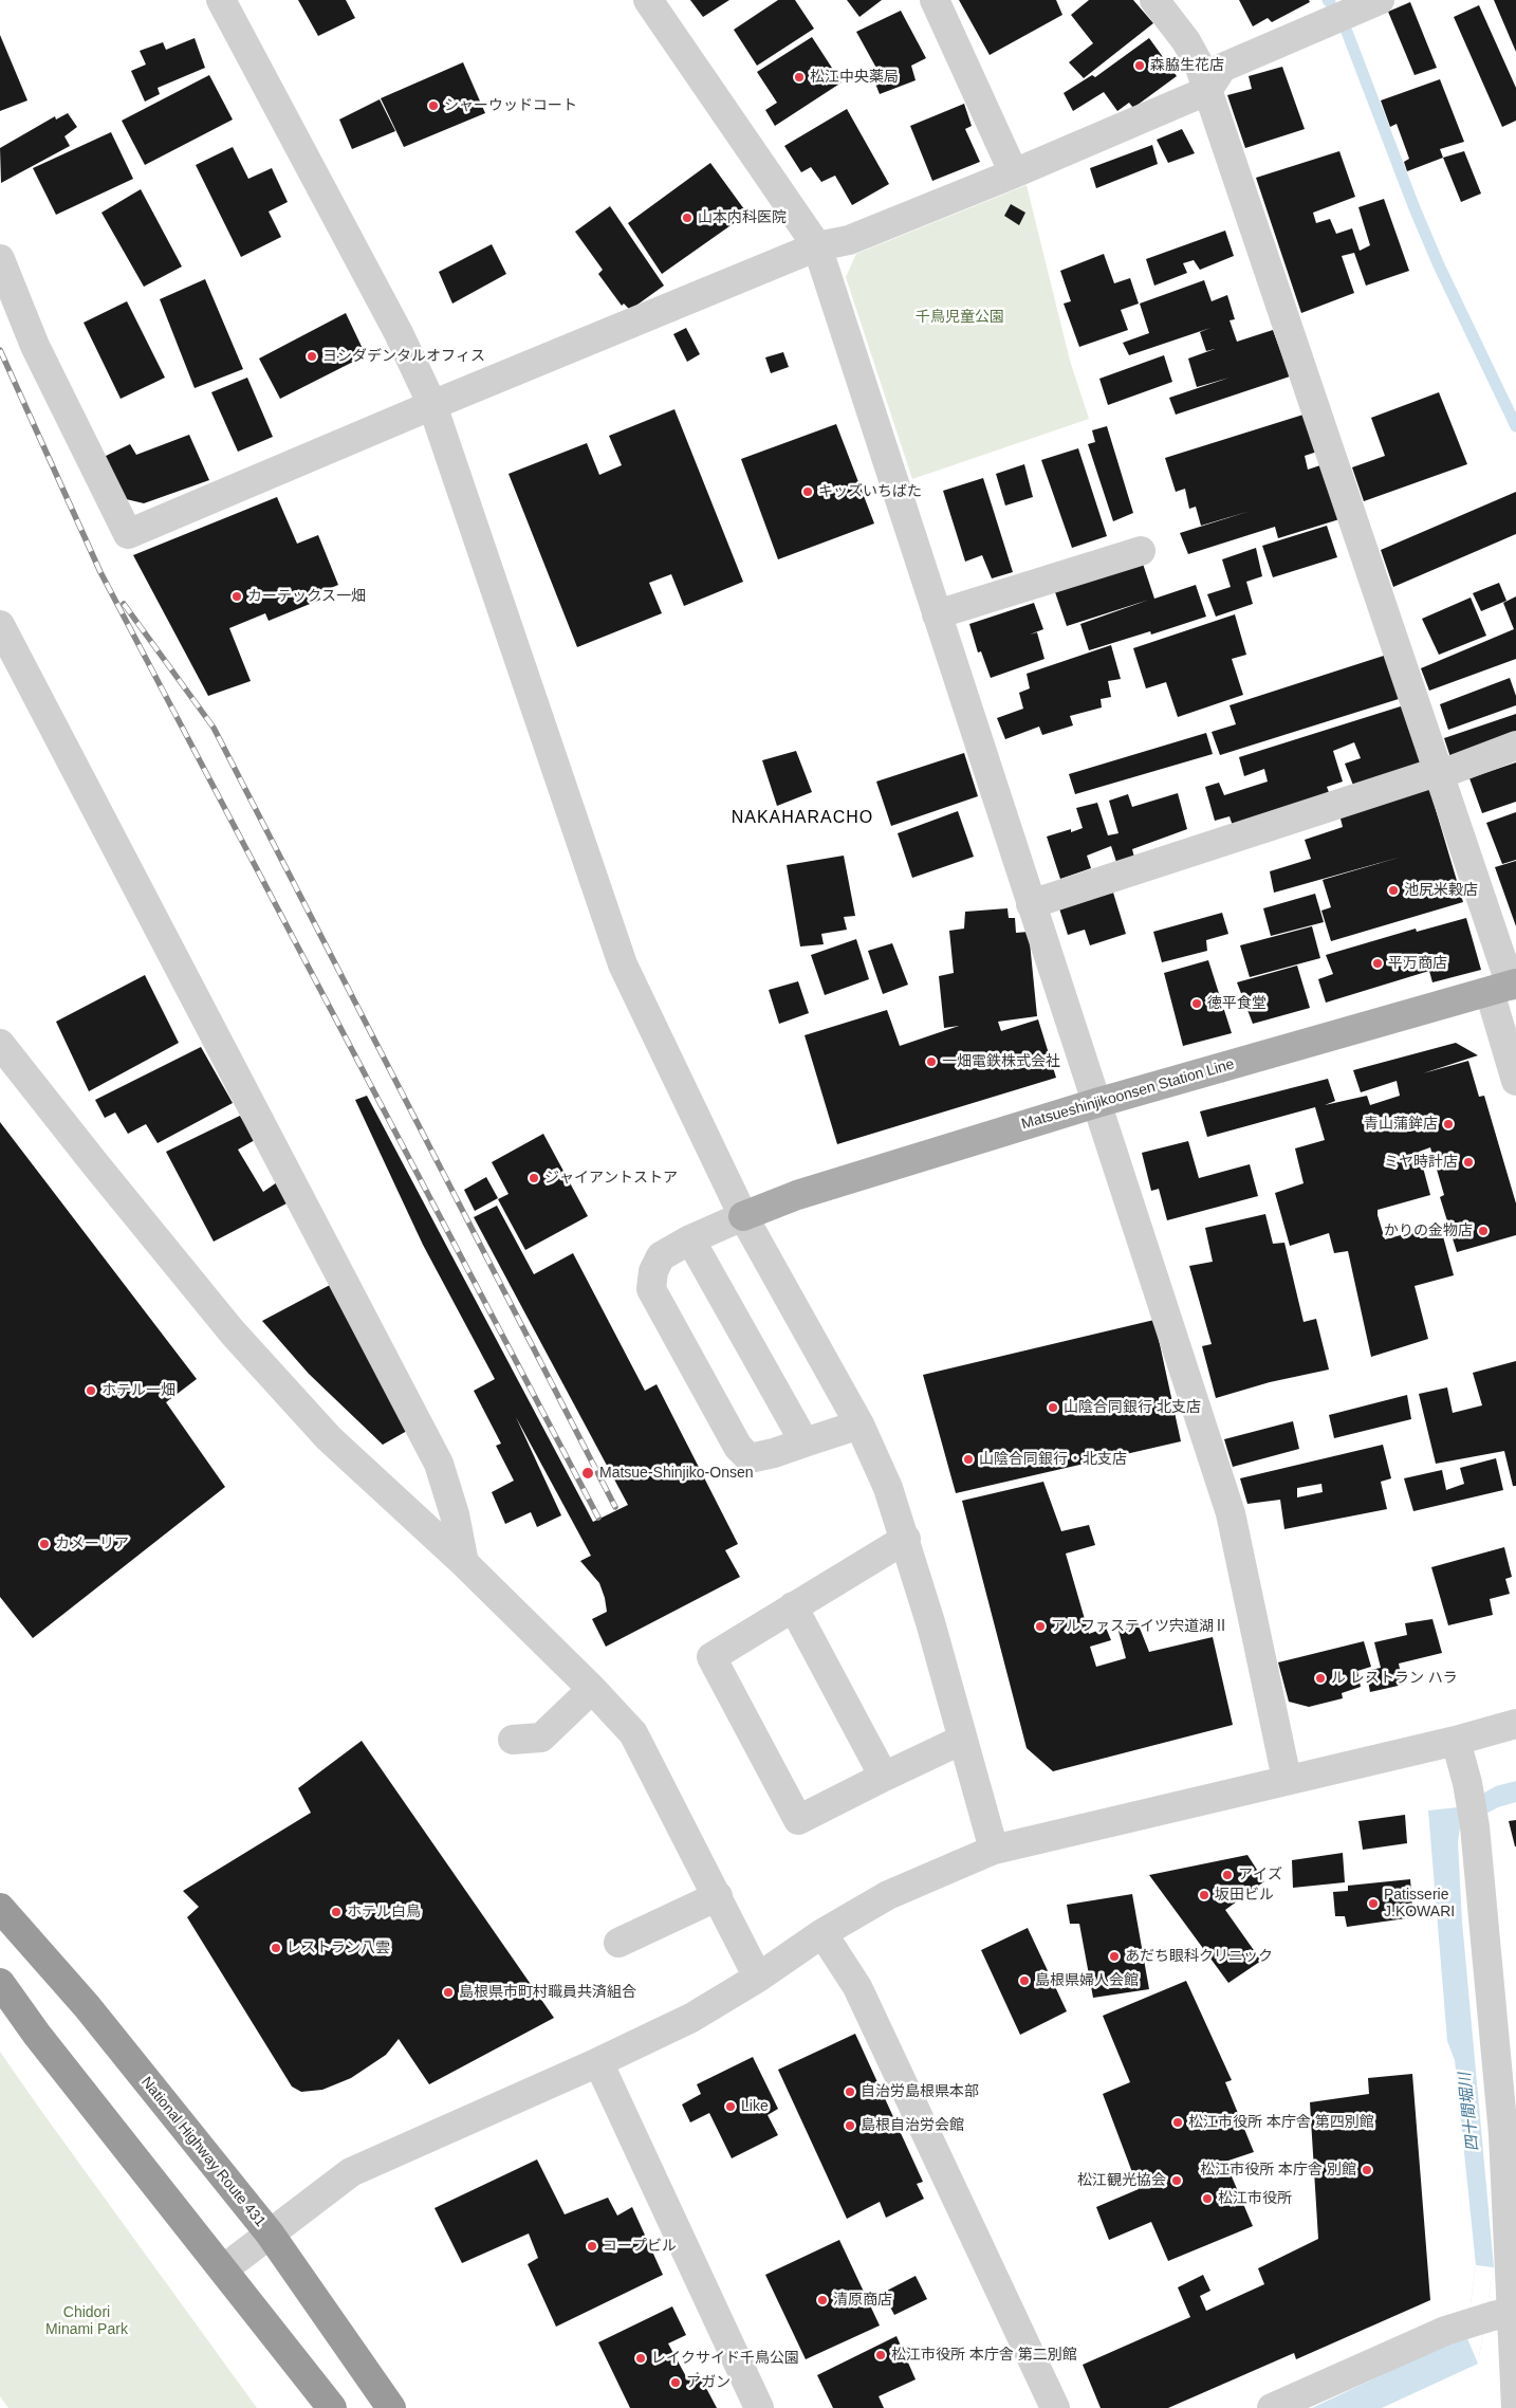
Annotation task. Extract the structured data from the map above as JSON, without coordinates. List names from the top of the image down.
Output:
{
  "streets": {
    "highway": ["National Highway Route 431"],
    "main road": ["Matsueshinjikoonsen Station Line"]
  },
  "districts": ["NAKAHARACHO"],
  "water": ["四十間堀川"],
  "parks": ["千鳥児童公園", "Chidori Minami Park"],
  "places": [
    "森脇生花店",
    "松江中央薬局",
    "シャーウッドコート",
    "山本内科医院",
    "ヨシダデンタルオフィス",
    "キッズいちばた",
    "カーテックス一畑",
    "池尻米穀店",
    "平万商店",
    "徳平食堂",
    "一畑電鉄株式会社",
    "青山蒲鉾店",
    "ミヤ時計店",
    "ジャイアントストア",
    "かりの金物店",
    "ホテル一畑",
    "山陰合同銀行 北支店",
    "山陰合同銀行・北支店",
    "Matsue-Shinjiko-Onsen",
    "カメーリア",
    "アルファステイツ宍道湖Ⅱ",
    "ル レストラン ハラ",
    "アイズ",
    "坂田ビル",
    "Patisserie J.KOWARI",
    "ホテル白鳥",
    "レストラン八雲",
    "あだち眼科クリニック",
    "島根県婦人会館",
    "島根県市町村職員共済組合",
    "自治労島根県本部",
    "Like",
    "松江市役所 本庁舎 第四別館",
    "島根自治労会館",
    "松江市役所 本庁舎 別館",
    "松江観光協会",
    "松江市役所",
    "コープビル",
    "清原商店",
    "松江市役所 本庁舎 第二別館",
    "レイクサイド千鳥公園",
    "アガン"
  ]
}
